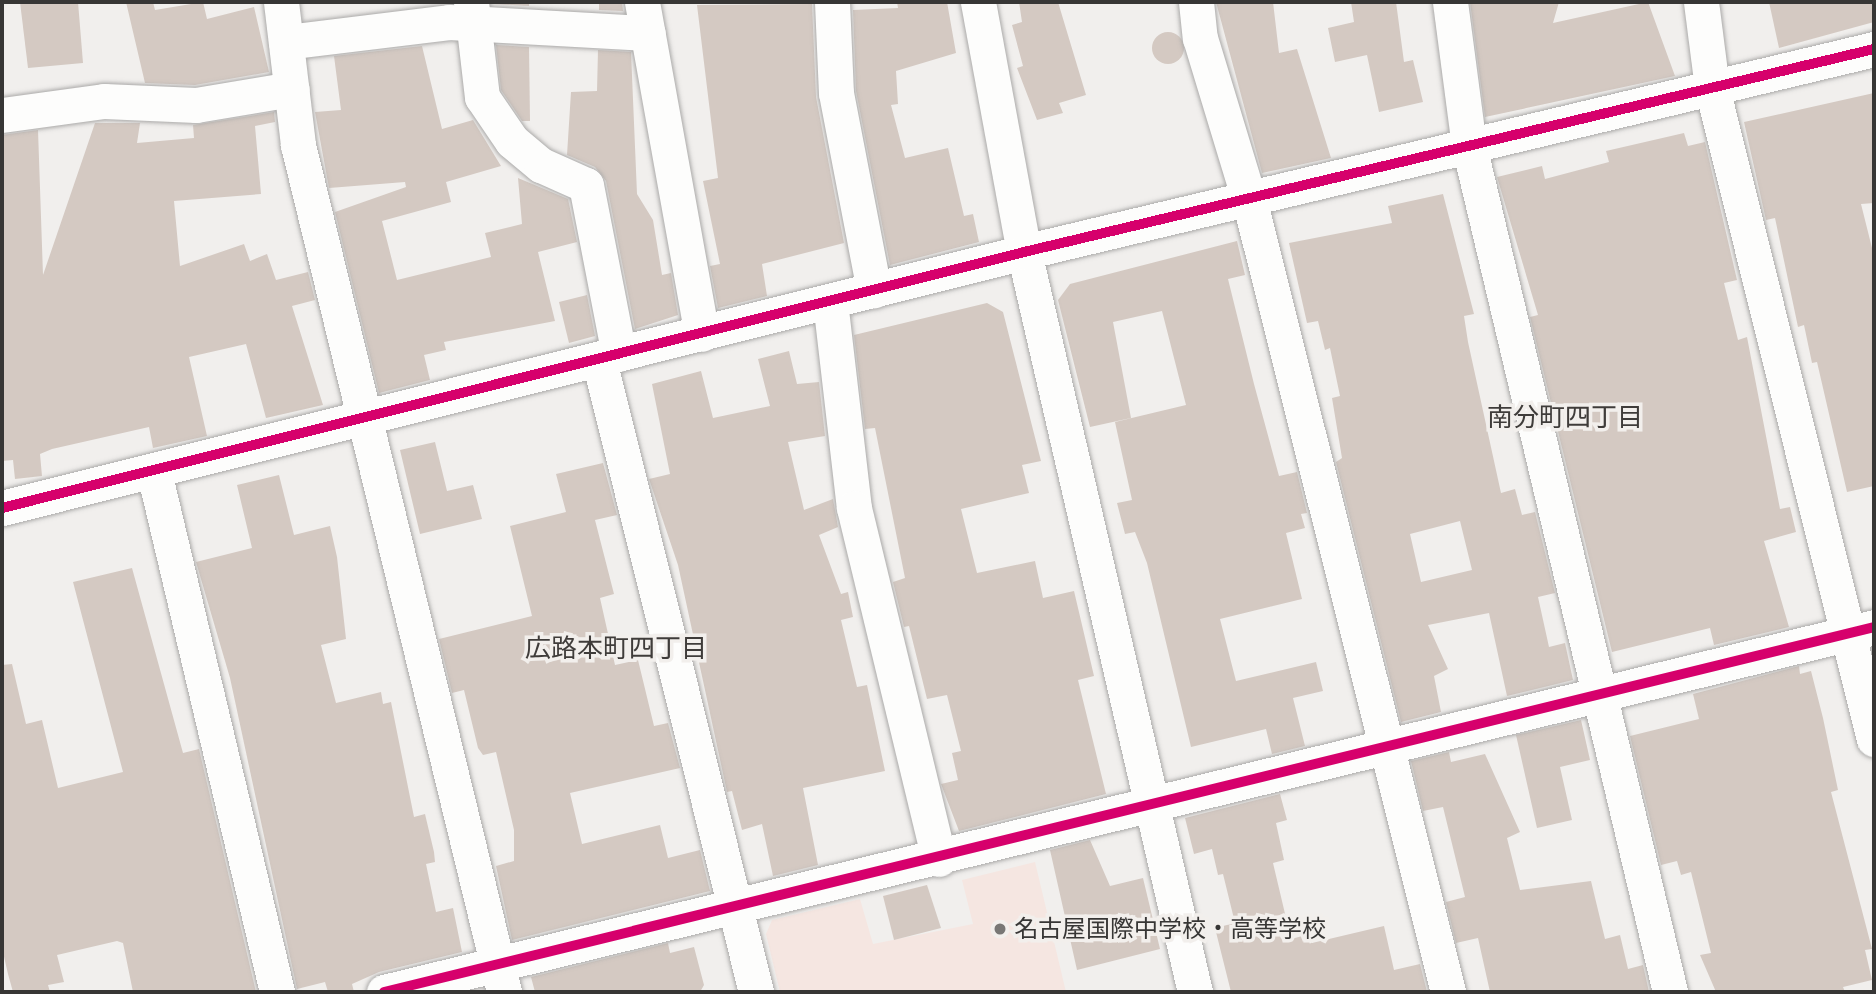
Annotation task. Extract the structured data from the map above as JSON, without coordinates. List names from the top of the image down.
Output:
{
  "districts": ["南分町四丁目", "広路本町四丁目"],
  "places": ["名古屋国際中学校・高等学校"]
}
